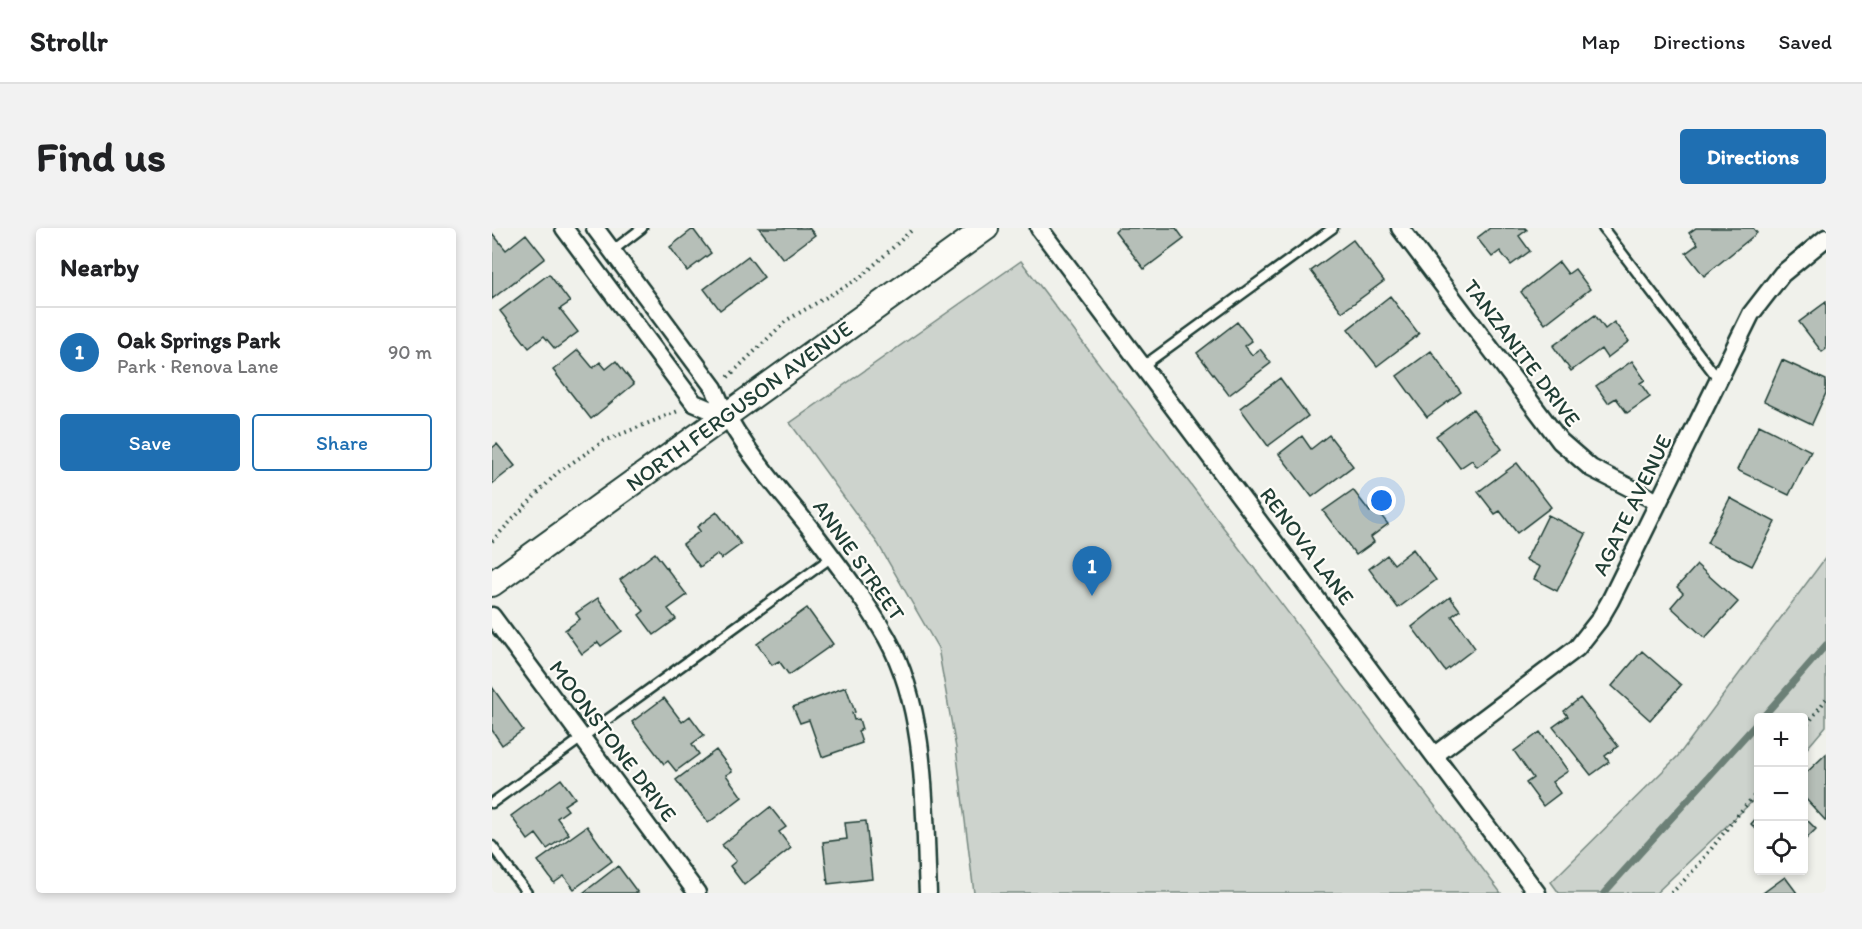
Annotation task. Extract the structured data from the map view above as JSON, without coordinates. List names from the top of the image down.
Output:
{
  "streets": {
    "street": [
      "TANZANITE DRIVE",
      "NORTH FERGUSON AVENUE",
      "AGATE AVENUE",
      "RENOVA LANE",
      "ANNIE STREET",
      "MOONSTONE DRIVE"
    ]
  },
  "crossings": [
    ["TANZANITE DRIVE", "AGATE AVENUE"],
    ["NORTH FERGUSON AVENUE", "ANNIE STREET"],
    ["AGATE AVENUE", "RENOVA LANE"]
  ],
  "page": {
    "header": "Strollr",
    "nav": ["Map", "Directions", "Saved"],
    "buttons": [
      "Directions",
      ["Save", "Share"]
    ],
    "title": "Find us",
    "heading": "Nearby",
    "list": [
      {
        "mark": "1",
        "name": "Oak Springs Park",
        "note": "Park · Renova Lane",
        "value": "90 m"
      }
    ],
    "pins": "1",
    "map_buttons": ["+", "−"]
  }
}
